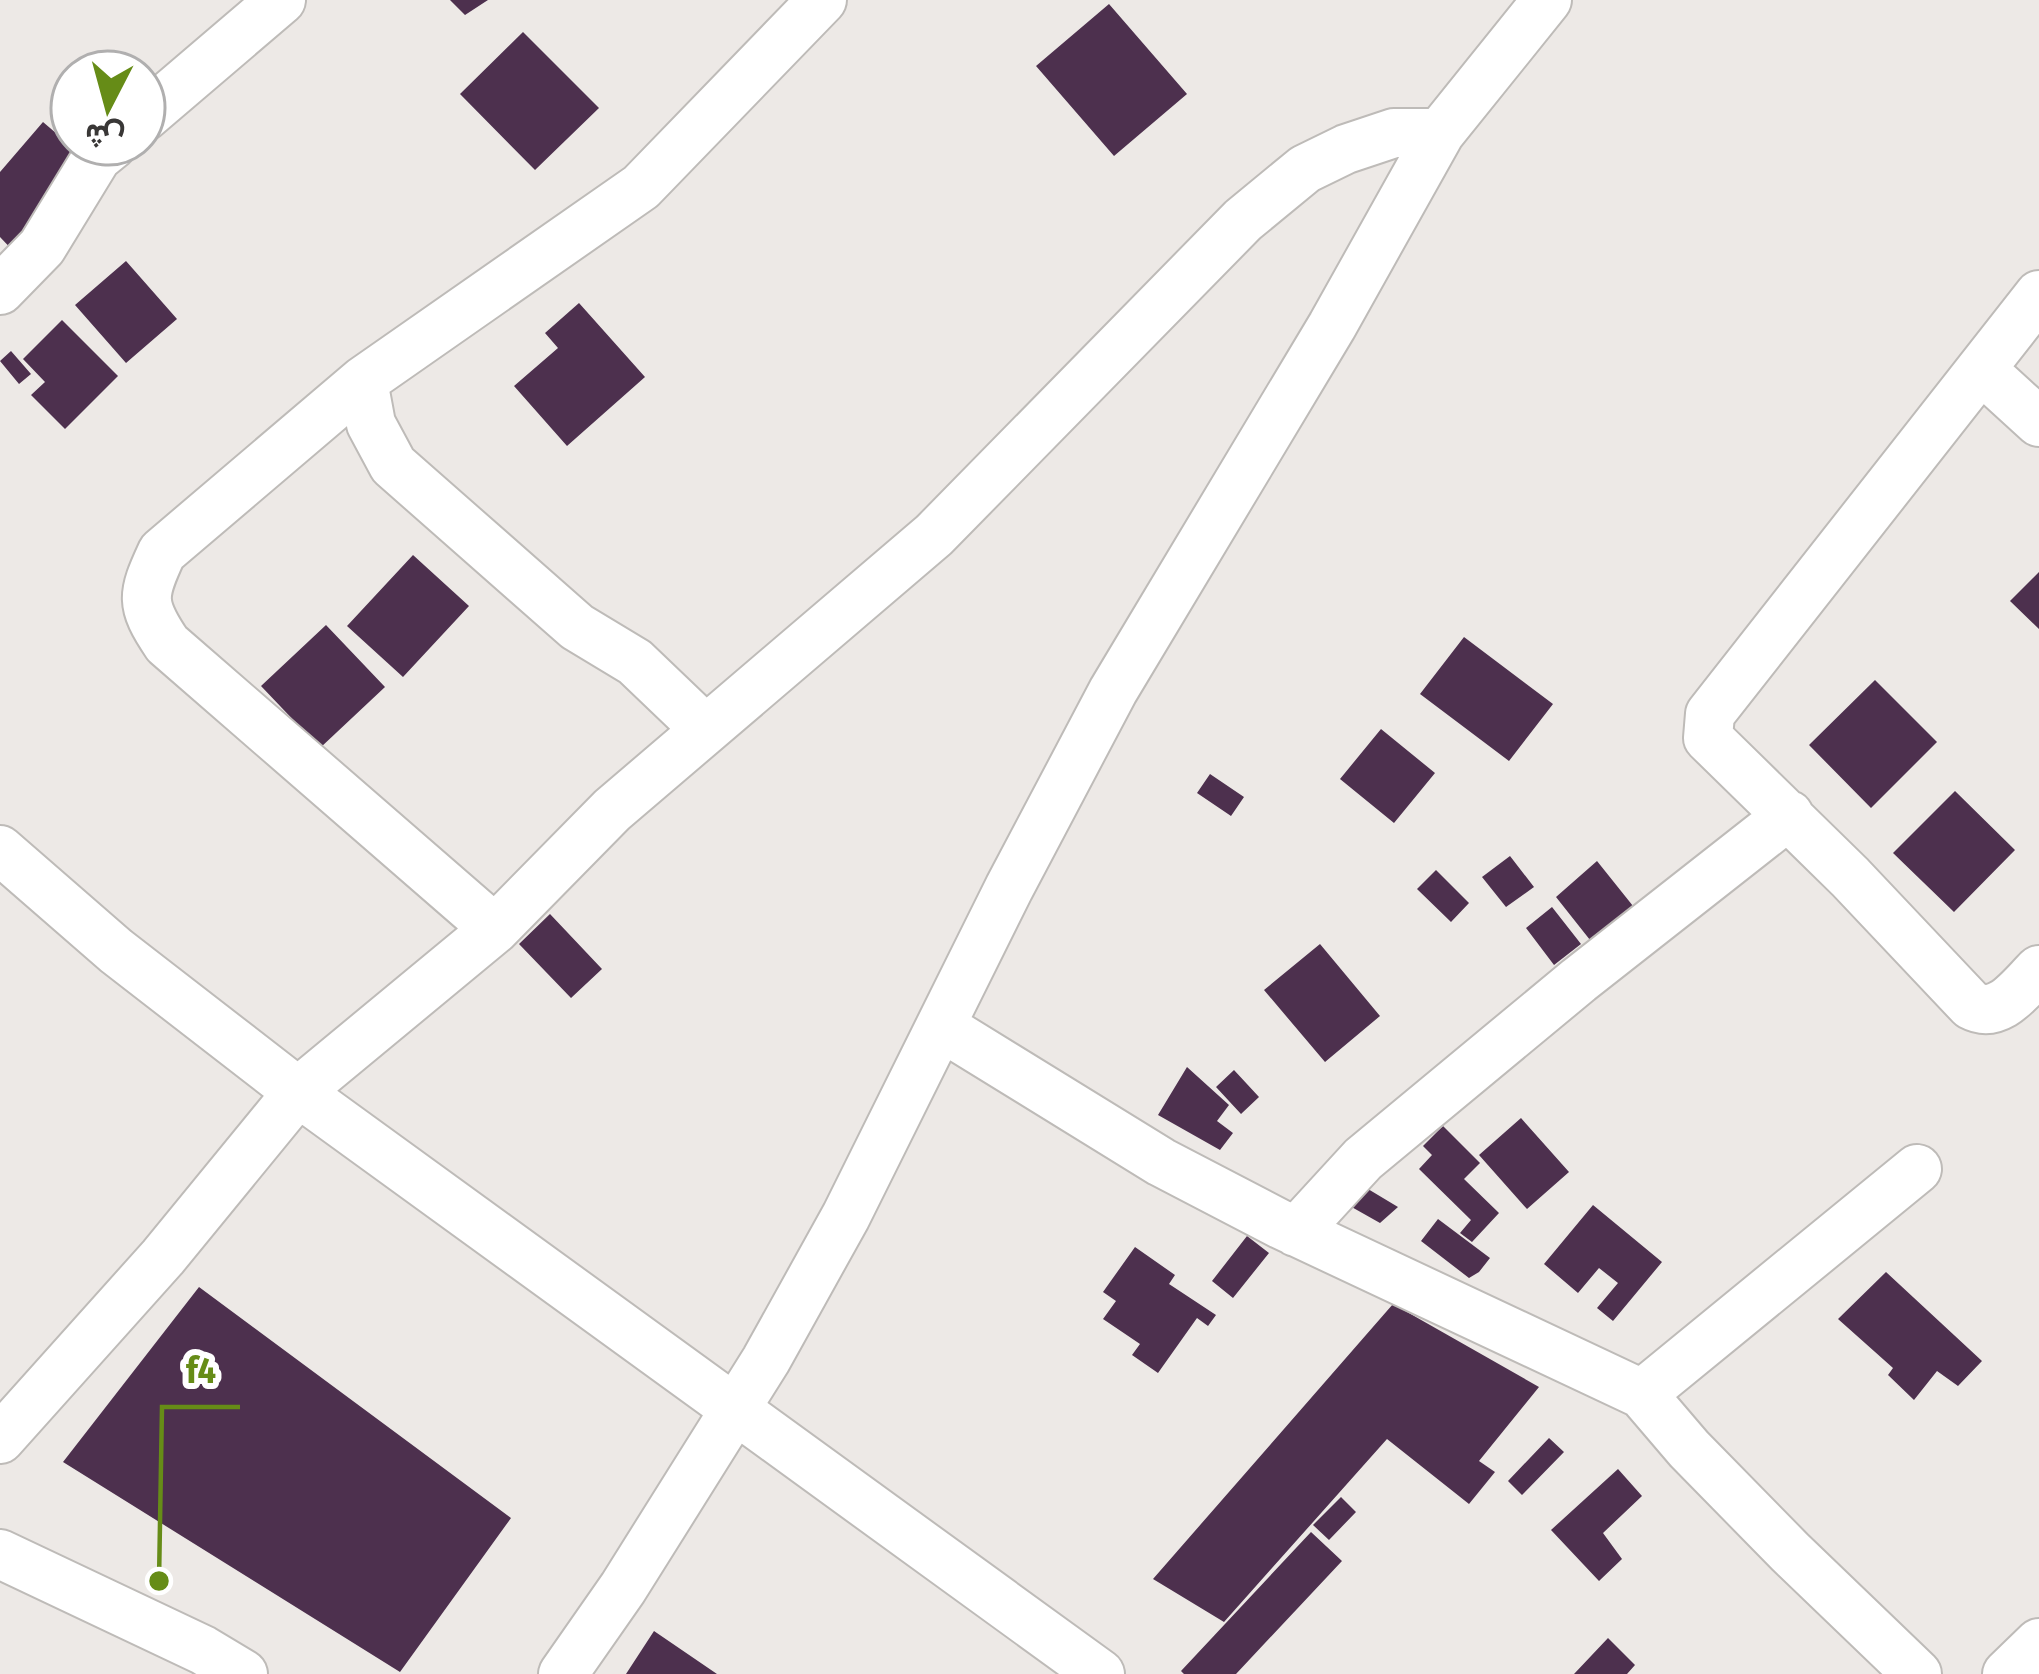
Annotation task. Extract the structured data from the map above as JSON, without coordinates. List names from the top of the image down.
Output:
{
  "places": ["f4"],
  "north": "bottom"
}
